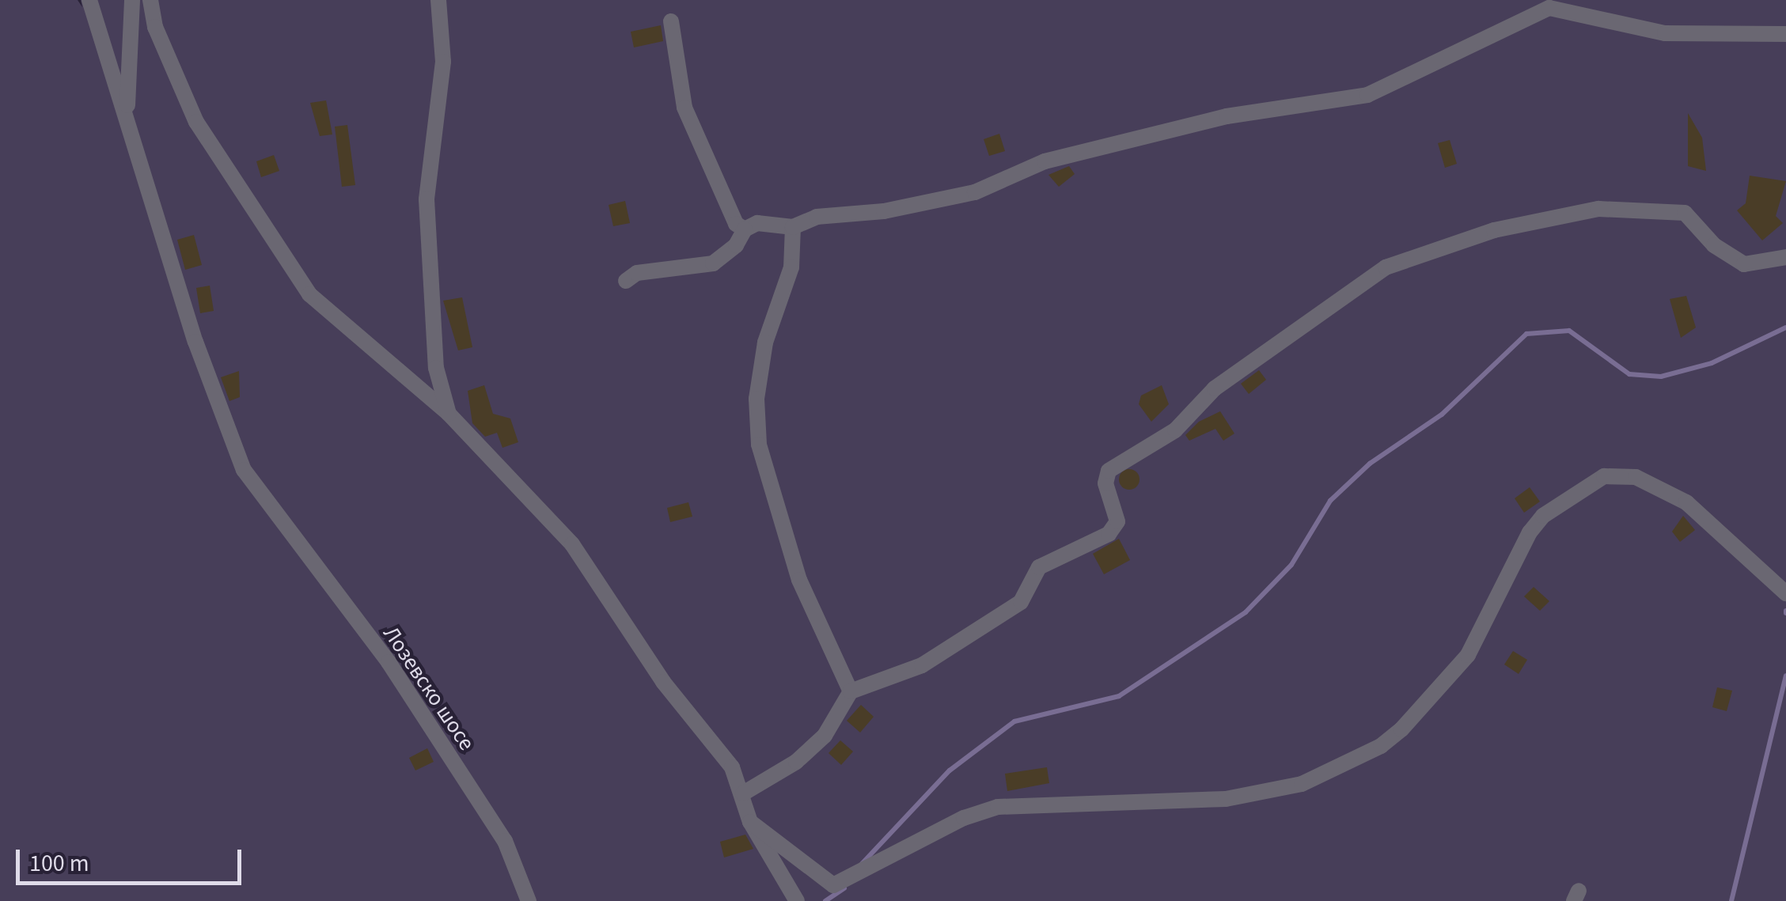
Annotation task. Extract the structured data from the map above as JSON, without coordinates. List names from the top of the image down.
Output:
{
  "streets": {
    "street": ["Лозевско шосе"]
  },
  "scale_bar": "100 m"
}
